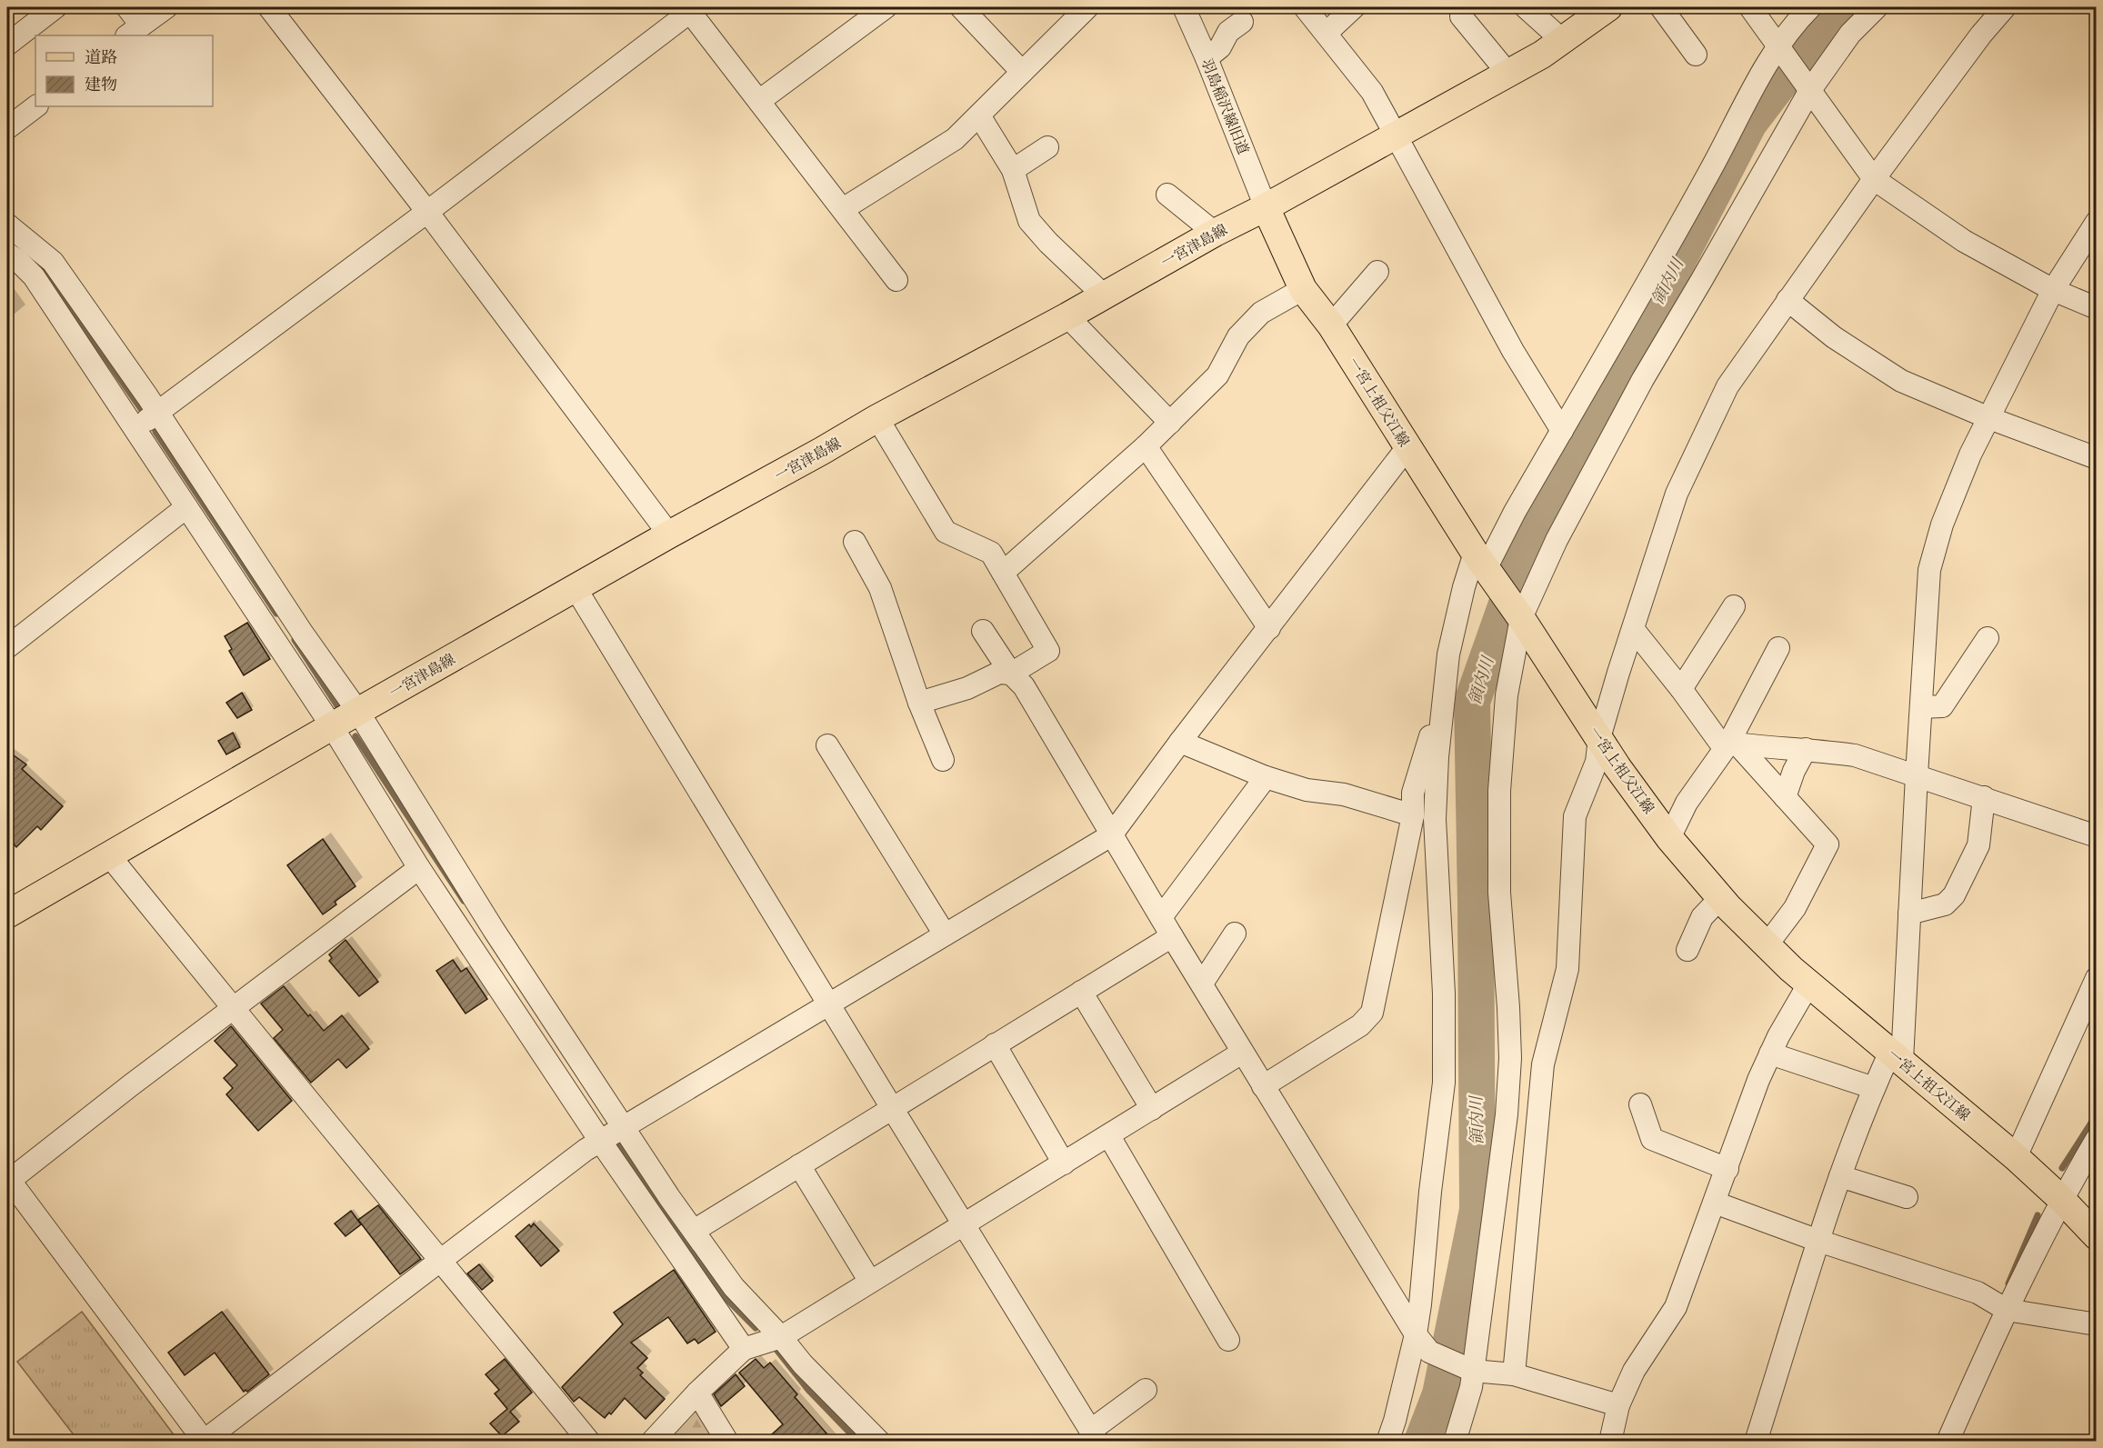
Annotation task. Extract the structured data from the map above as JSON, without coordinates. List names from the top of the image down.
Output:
{
  "streets": {
    "main road": ["一宮津島線", "一宮上祖父江線"],
    "street": ["羽島稲沢線旧道"]
  },
  "crossings": [
    ["羽島稲沢線旧道", "一宮津島線"],
    ["羽島稲沢線旧道", "一宮上祖父江線"],
    ["一宮津島線", "一宮上祖父江線"]
  ],
  "water": ["領内川"],
  "legend": ["道路", "建物"]
}
